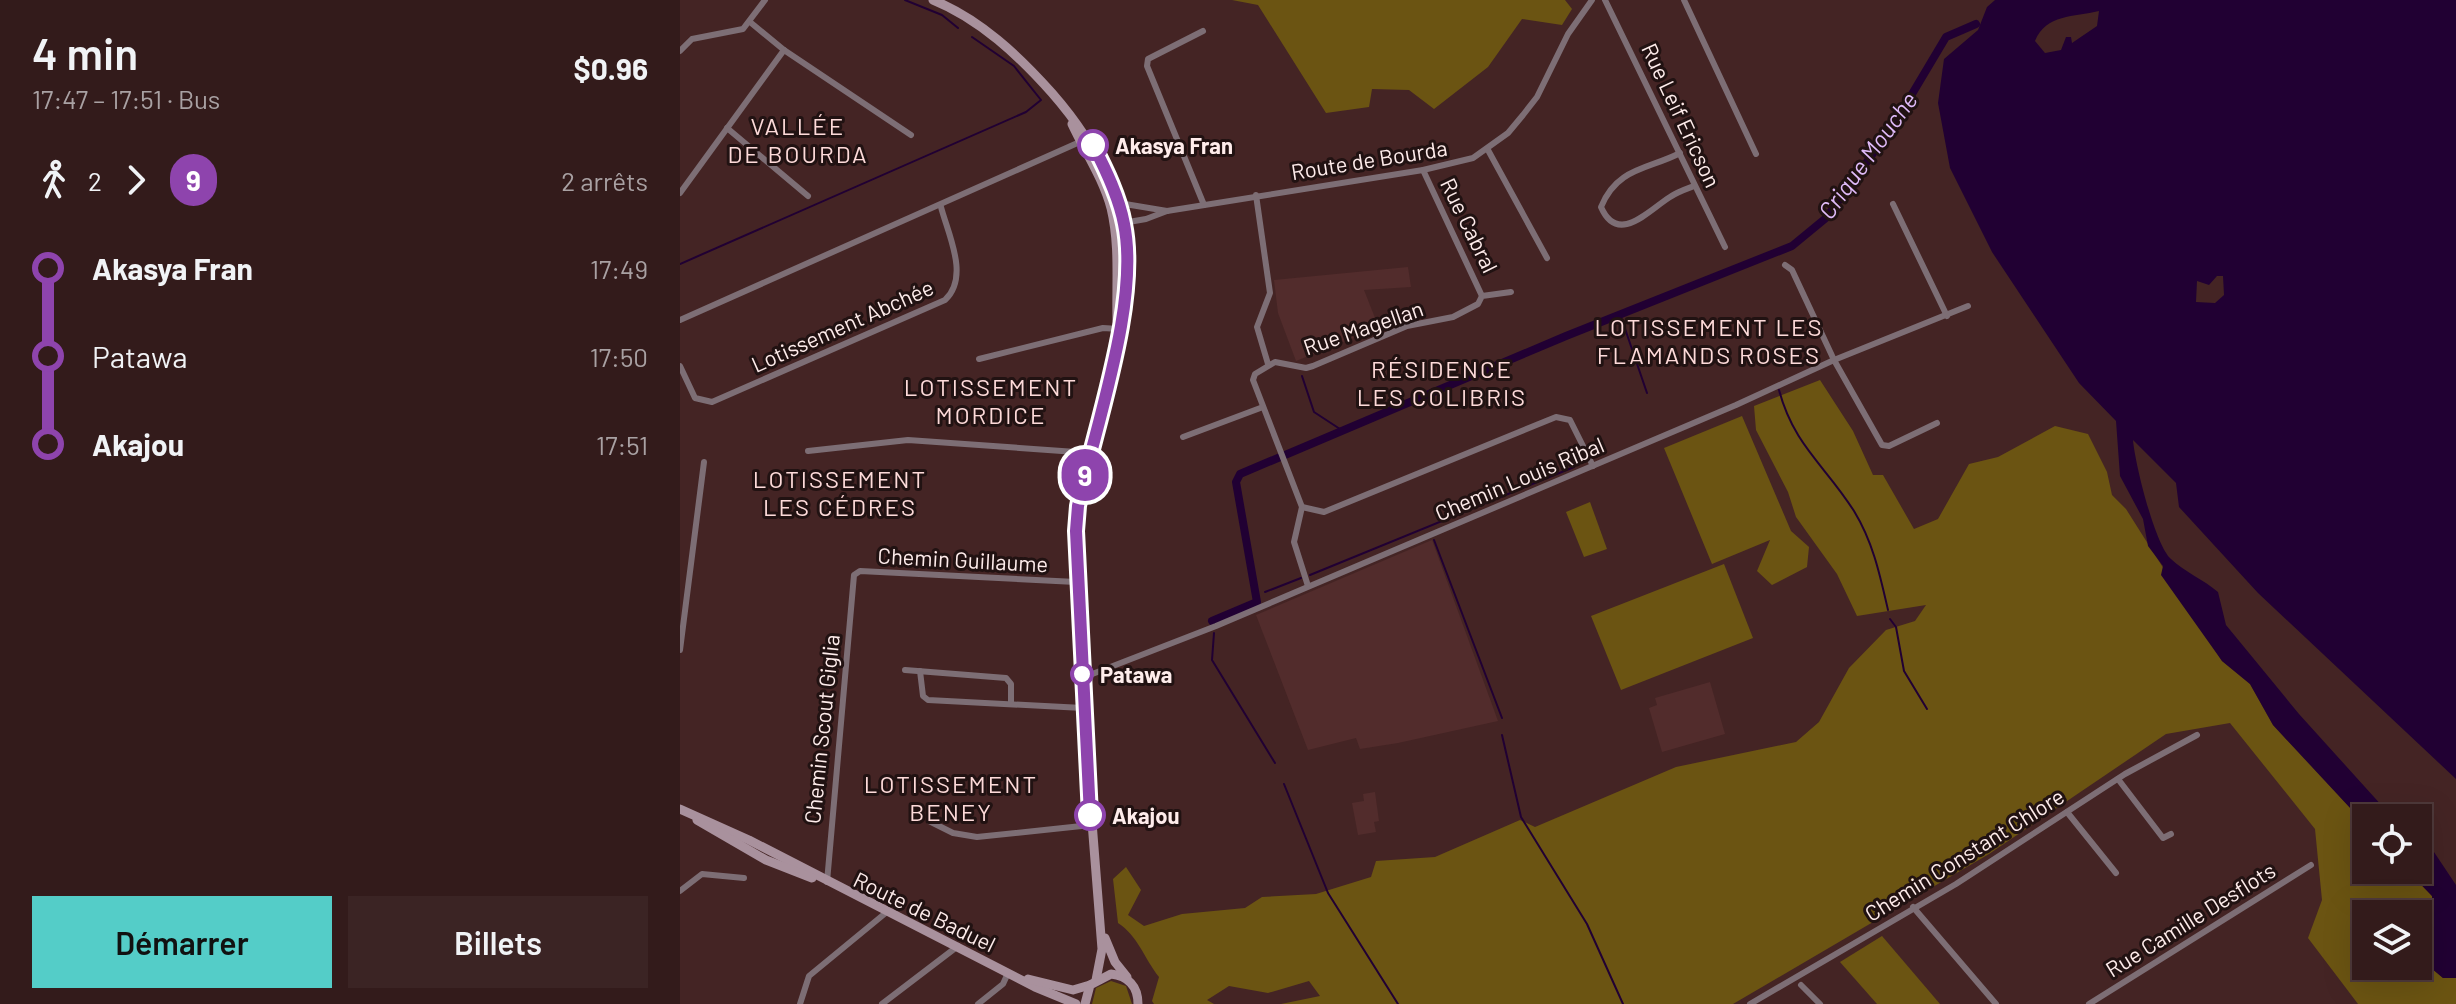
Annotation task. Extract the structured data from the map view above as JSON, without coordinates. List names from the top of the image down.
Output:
{
  "streets": {
    "main road": ["Route de Baduel"],
    "street": [
      "Rue Leif Ericson",
      "Route de Bourda",
      "Rue Cabral",
      "Lotissement Abchée",
      "Rue Magellan",
      "Chemin Louis Ribal",
      "Chemin Guillaume",
      "Chemin Scout Giglia",
      "Chemin Constant Chlore",
      "Rue Camille Desflots"
    ]
  },
  "crossings": [
    ["Route de Bourda", "Rue Cabral"],
    ["Rue Cabral", "Rue Magellan"],
    ["Chemin Guillaume", "Chemin Scout Giglia"],
    ["Chemin Scout Giglia", "Route de Baduel"]
  ],
  "districts": [
    "VALLÉE DE BOURDA",
    "LOTISSEMENT LES FLAMANDS ROSES",
    "RÉSIDENCE LES COLIBRIS",
    "LOTISSEMENT MORDICE",
    "LOTISSEMENT LES CÉDRES",
    "LOTISSEMENT BENEY"
  ],
  "water": ["Crique Mouche"],
  "places": ["Akasya Fran", "Patawa", "Akajou"],
  "lines": ["bus line 9"],
  "page": {
    "heading": ["4 min", "17:47 – 17:51 · Bus", "$0.96"],
    "on_map": "9",
    "legs": ["2", "9", "2 arrêts"],
    "list": [
      {
        "name": "Akasya Fran",
        "value": "17:49"
      },
      {
        "name": "Patawa",
        "value": "17:50"
      },
      {
        "name": "Akajou",
        "value": "17:51"
      }
    ],
    "buttons": ["Démarrer", "Billets"]
  }
}
